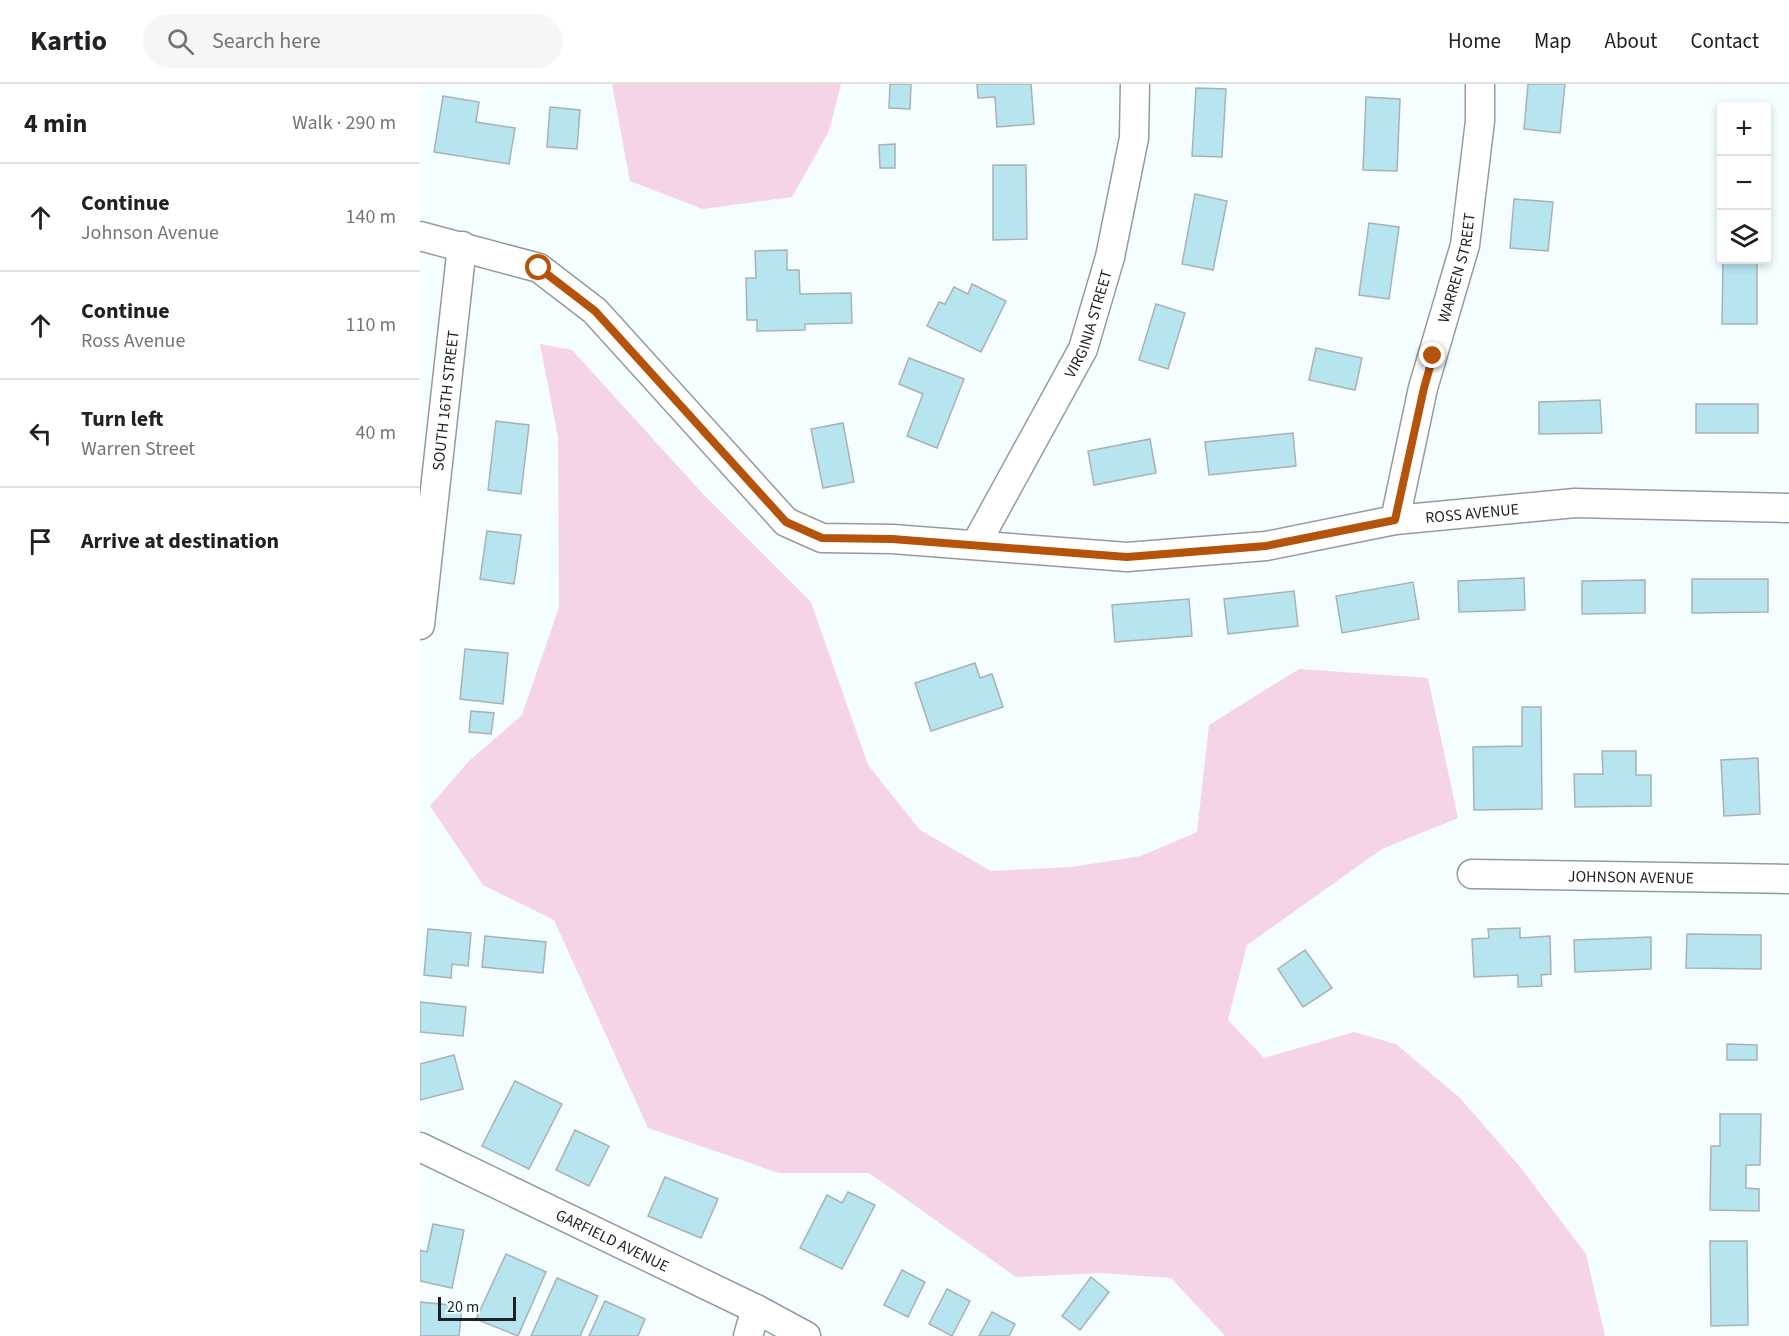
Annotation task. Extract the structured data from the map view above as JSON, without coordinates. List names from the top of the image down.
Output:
{
  "streets": {
    "street": [
      "WARREN STREET",
      "VIRGINIA STREET",
      "SOUTH 16TH STREET",
      "ROSS AVENUE",
      "JOHNSON AVENUE",
      "GARFIELD AVENUE"
    ]
  },
  "crossings": [
    ["WARREN STREET", "ROSS AVENUE"],
    ["VIRGINIA STREET", "ROSS AVENUE"]
  ],
  "scale_bar": "20 m",
  "page": {
    "header": "Kartio",
    "search": "Search here",
    "nav": [
      "Home",
      "Map",
      "About",
      "Contact"
    ],
    "heading": ["4 min", "Walk · 290 m"],
    "map_buttons": ["+", "−"],
    "list": [
      ["Continue", "Johnson Avenue", "140 m"],
      ["Continue", "Ross Avenue", "110 m"],
      ["Turn left", "Warren Street", "40 m"],
      "Arrive at destination"
    ],
    "scale": "20 m"
  }
}
